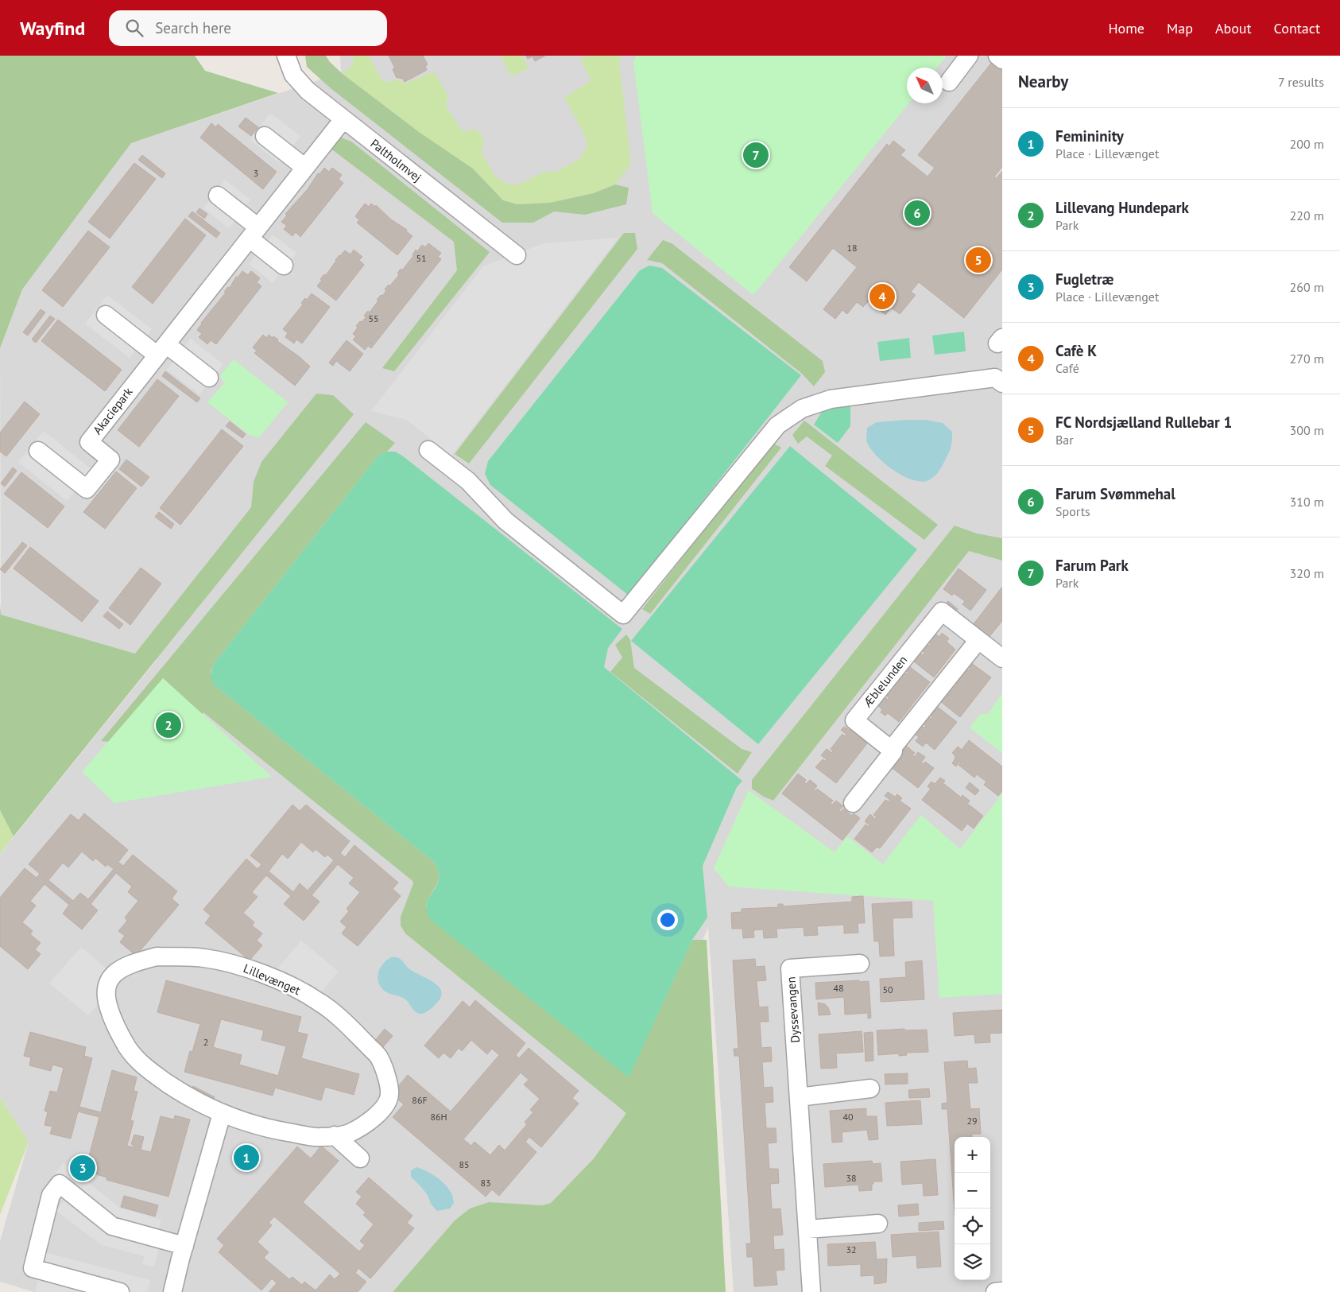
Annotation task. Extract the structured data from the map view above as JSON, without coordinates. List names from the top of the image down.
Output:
{
  "streets": {
    "street": [
      "Paltholmvej",
      "Akaciepark",
      "Æblelunden",
      "Lillevænget",
      "Dyssevangen"
    ]
  },
  "crossings": [
    ["Paltholmvej", "Akaciepark"]
  ],
  "house_numbers": [
    "3",
    "18",
    "51",
    "55",
    "48",
    "50",
    "2",
    "86F",
    "86H",
    "40",
    "29",
    "85",
    "38",
    "83",
    "32"
  ],
  "north": "top left",
  "page": {
    "header": "Wayfind",
    "search": "Search here",
    "nav": [
      "Home",
      "Map",
      "About",
      "Contact"
    ],
    "heading": ["Nearby", "7 results"],
    "list": [
      {
        "mark": "1",
        "name": "Femininity",
        "note": "Place · Lillevænget",
        "value": "200 m"
      },
      {
        "mark": "2",
        "name": "Lillevang Hundepark",
        "note": "Park",
        "value": "220 m"
      },
      {
        "mark": "3",
        "name": "Fugletræ",
        "note": "Place · Lillevænget",
        "value": "260 m"
      },
      {
        "mark": "4",
        "name": "Cafè K",
        "note": "Café",
        "value": "270 m"
      },
      {
        "mark": "5",
        "name": "FC Nordsjælland Rullebar 1",
        "note": "Bar",
        "value": "300 m"
      },
      {
        "mark": "6",
        "name": "Farum Svømmehal",
        "note": "Sports",
        "value": "310 m"
      },
      {
        "mark": "7",
        "name": "Farum Park",
        "note": "Park",
        "value": "320 m"
      }
    ],
    "pins": [
      "7",
      "6",
      "5",
      "4",
      "2",
      "1",
      "3"
    ],
    "map_buttons": ["+", "−"]
  }
}
